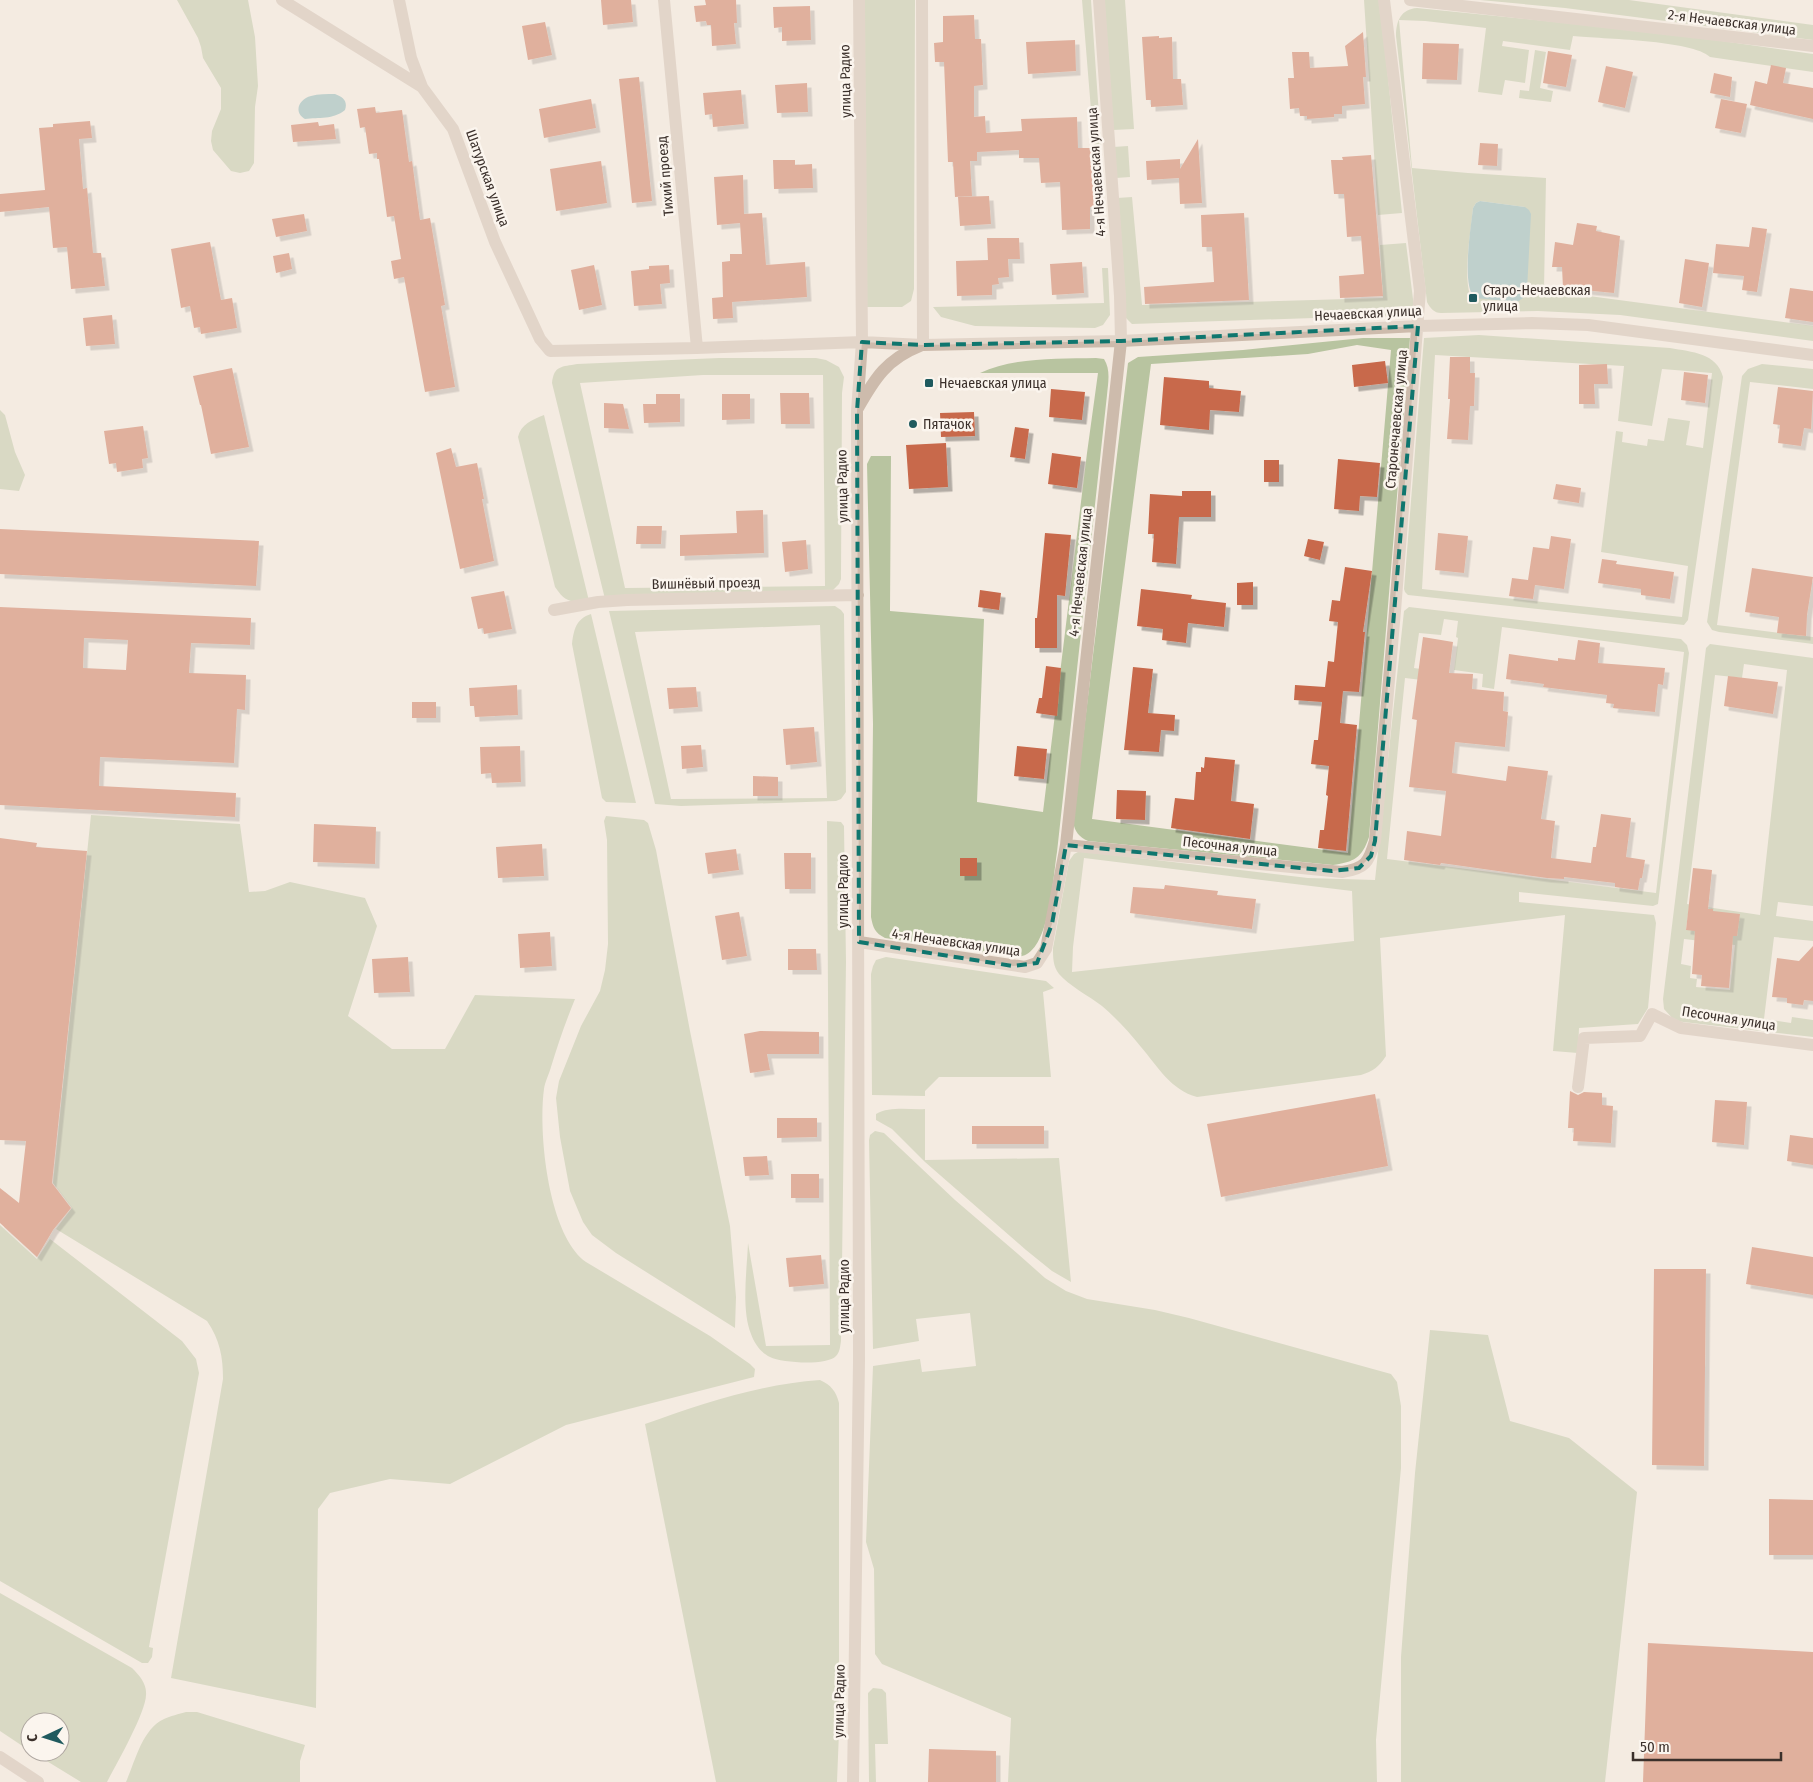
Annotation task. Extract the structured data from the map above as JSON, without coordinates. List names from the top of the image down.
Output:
{
  "streets": {
    "street": [
      "2-я Нечаевская улица",
      "улица Радио",
      "4-я Нечаевская улица",
      "Тихий проезд",
      "Шатурская улица",
      "Нечаевская улица",
      "Старонечаевская улица",
      "Вишнёвый проезд",
      "Песочная улица"
    ]
  },
  "crossings": [
    ["улица Радио", "4-я Нечаевская улица"],
    ["улица Радио", "Нечаевская улица"],
    ["улица Радио", "Вишнёвый проезд"],
    ["4-я Нечаевская улица", "Нечаевская улица"],
    ["4-я Нечаевская улица", "Песочная улица"],
    ["Тихий проезд", "Шатурская улица"],
    ["Нечаевская улица", "Старонечаевская улица"],
    ["Старонечаевская улица", "Песочная улица"]
  ],
  "places": {
    "transit": ["Старо-Нечаевская улица", "Нечаевская улица"],
    "other": ["Пятачок"]
  },
  "scale_bar": "50 m",
  "north": "left"
}
